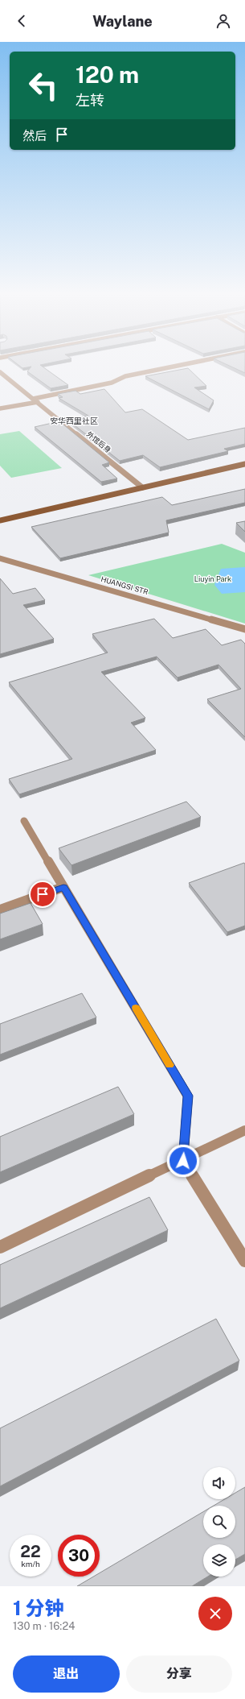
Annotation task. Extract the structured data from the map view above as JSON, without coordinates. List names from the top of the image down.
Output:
{
  "streets": {
    "street": ["外馆后身", "HUANGSI STR"]
  },
  "districts": ["安华西里社区"],
  "parks": ["Liuyin Park"],
  "page": {
    "header": "Waylane",
    "turn": ["120 m", "左转"],
    "then": "然后",
    "speed": "22 km/h",
    "limit": "30",
    "heading": ["1 分钟", "130 m · 16:24"],
    "buttons": ["退出", "分享"]
  }
}
